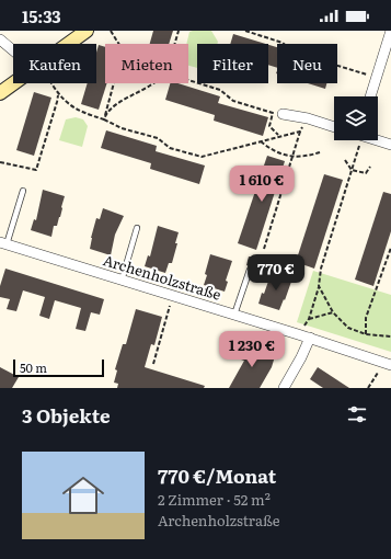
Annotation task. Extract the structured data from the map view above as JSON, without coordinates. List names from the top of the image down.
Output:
{
  "streets": {
    "street": ["Archenholzstraße"]
  },
  "scale_bar": "50 m",
  "page": {
    "status": "15:33",
    "chip": [
      "Kaufen",
      "Mieten",
      "Filter",
      "Neu"
    ],
    "price": ["1 610 €", "770 €", "1 230 €"],
    "scale": "50 m",
    "heading": "3 Objekte",
    "list": [
      {
        "name": "770 €/Monat",
        "note": "2 Zimmer · 52 m² · Archenholzstraße"
      }
    ]
  }
}
